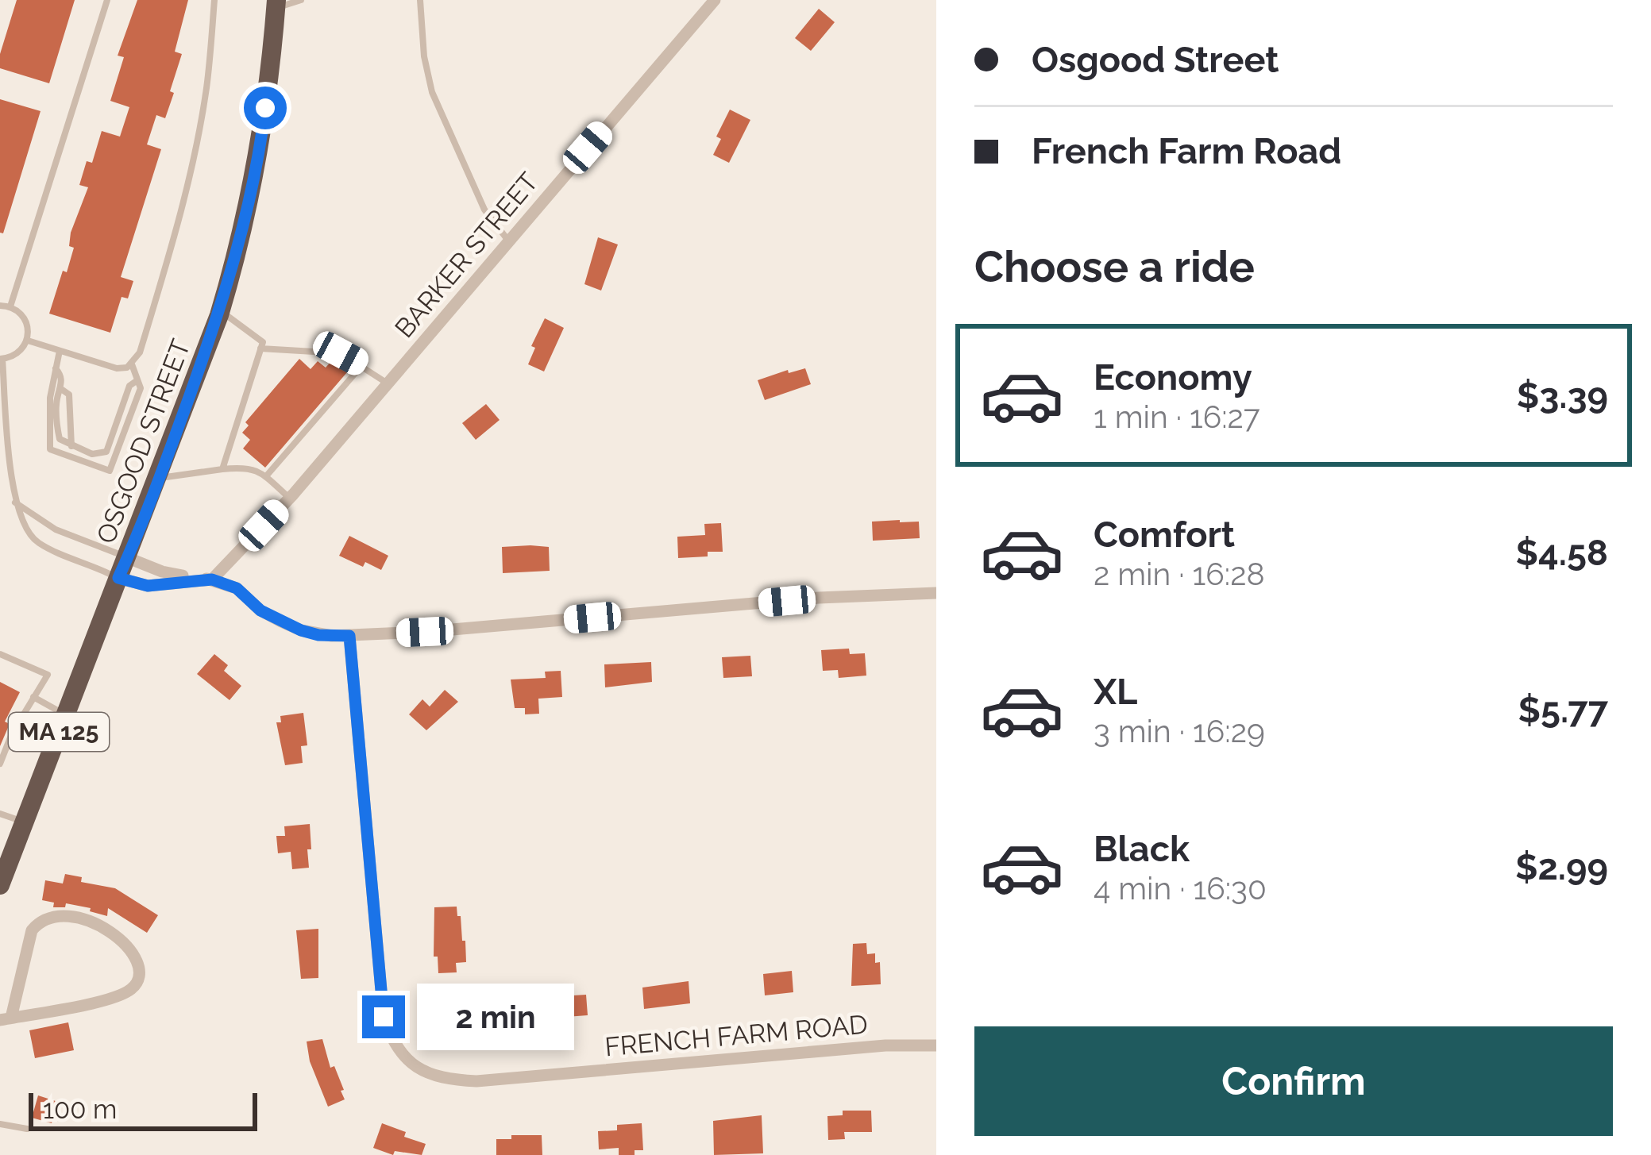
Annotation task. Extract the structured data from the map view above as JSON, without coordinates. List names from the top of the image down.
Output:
{
  "streets": {
    "highway": ["OSGOOD STREET", "MA 125"],
    "street": ["BARKER STREET", "FRENCH FARM ROAD"]
  },
  "scale_bar": "100 m",
  "page": {
    "banner": ["Osgood Street", "French Farm Road"],
    "heading": "Choose a ride",
    "list": [
      {
        "name": "Economy",
        "note": "1 min · 16:27",
        "value": "$3.39"
      },
      {
        "name": "Comfort",
        "note": "2 min · 16:28",
        "value": "$4.58"
      },
      {
        "name": "XL",
        "note": "3 min · 16:29",
        "value": "$5.77"
      },
      {
        "name": "Black",
        "note": "4 min · 16:30",
        "value": "$2.99"
      }
    ],
    "bubble": "2 min",
    "buttons": "Confirm",
    "scale": "100 m"
  }
}
